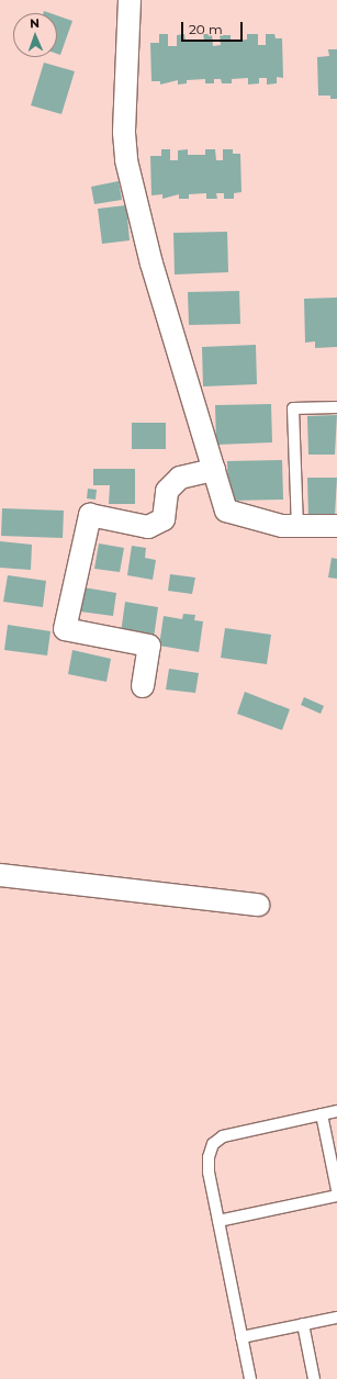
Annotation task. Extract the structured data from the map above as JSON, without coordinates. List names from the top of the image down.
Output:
{
  "scale_bar": "20 m",
  "north": "top"
}
